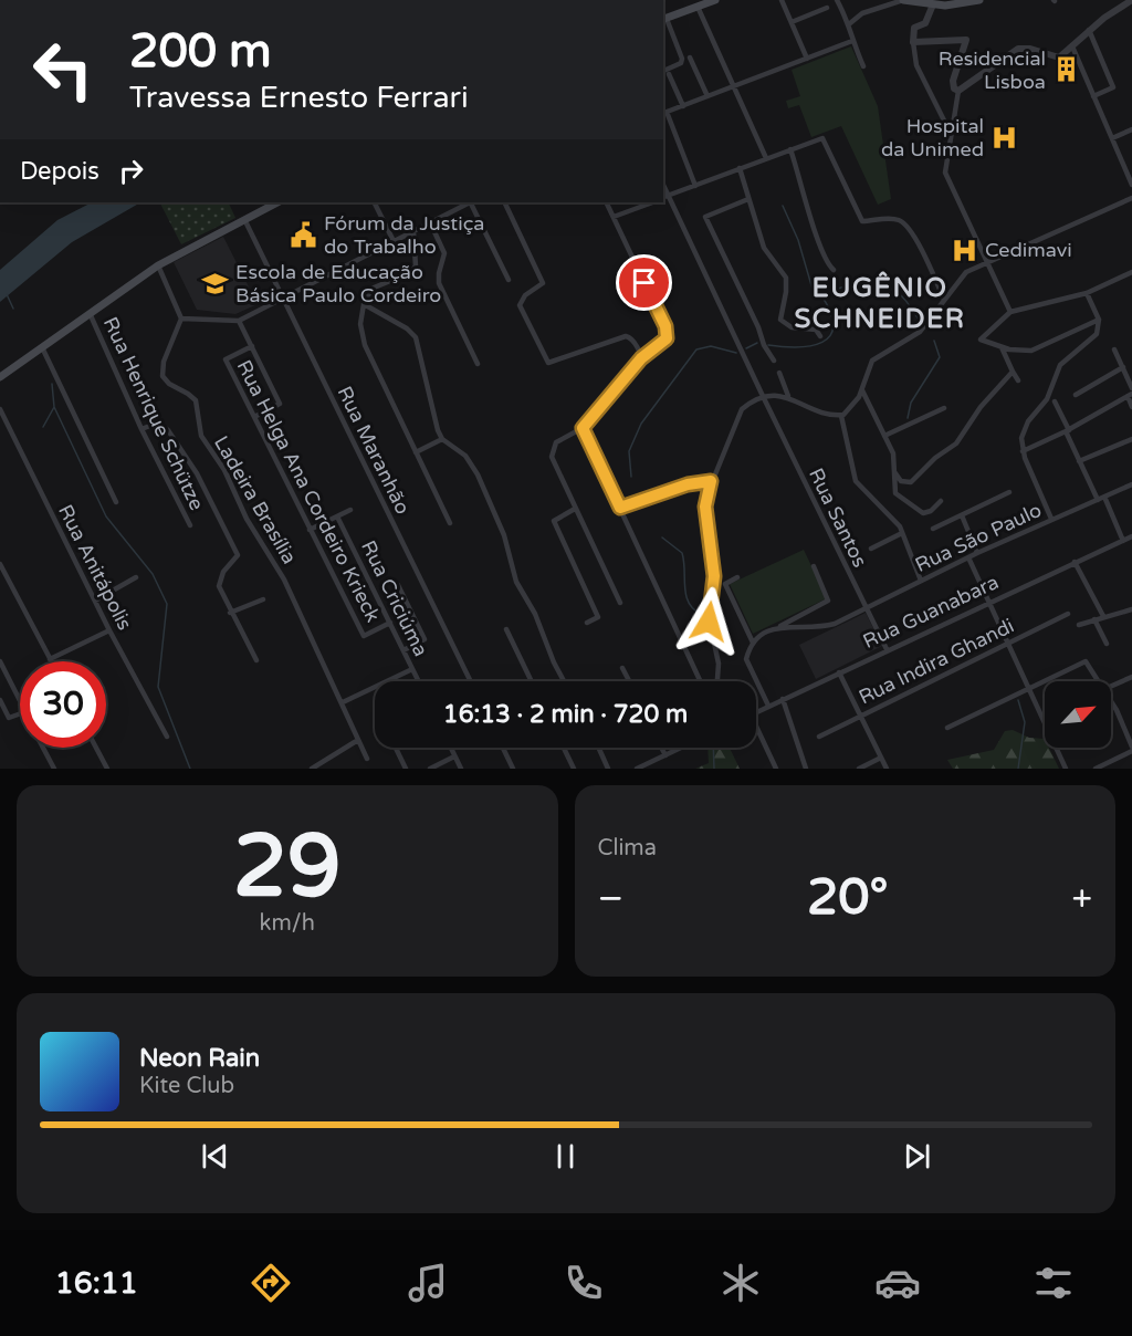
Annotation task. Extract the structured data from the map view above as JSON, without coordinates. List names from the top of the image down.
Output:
{
  "streets": {
    "street": [
      "Rua Henrique Schütze",
      "Rua Maranhão",
      "Rua Helga Ana Cordeiro Krieck",
      "Ladeira Brasília",
      "Rua Santos",
      "Rua São Paulo",
      "Rua Anitápolis",
      "Rua Criciúma",
      "Rua Guanabara",
      "Rua Indira Ghandi"
    ]
  },
  "crossings": [
    ["Rua Helga Ana Cordeiro Krieck", "Rua Criciúma"],
    ["Rua Santos", "Rua São Paulo"],
    ["Rua Santos", "Rua Guanabara"]
  ],
  "districts": ["EUGÊNIO SCHNEIDER"],
  "places": {
    "building": ["Residencial Lisboa"],
    "hospital": ["Hospital da Unimed", "Cedimavi"],
    "public building": ["Fórum da Justiça do Trabalho"],
    "school or university": ["Escola de Educação Básica Paulo Cordeiro"]
  },
  "north": "top right",
  "page": {
    "turn": ["200 m", "Travessa Ernesto Ferrari"],
    "then": "Depois",
    "limit": "30",
    "trip": "16:13 · 2 min · 720 m",
    "tile": [
      ["29", "km/h"],
      "Clima"
    ],
    "heat": ["−", "20°", "+"],
    "song": ["Neon Rain", "Kite Club"],
    "tabs": "16:11"
  }
}
